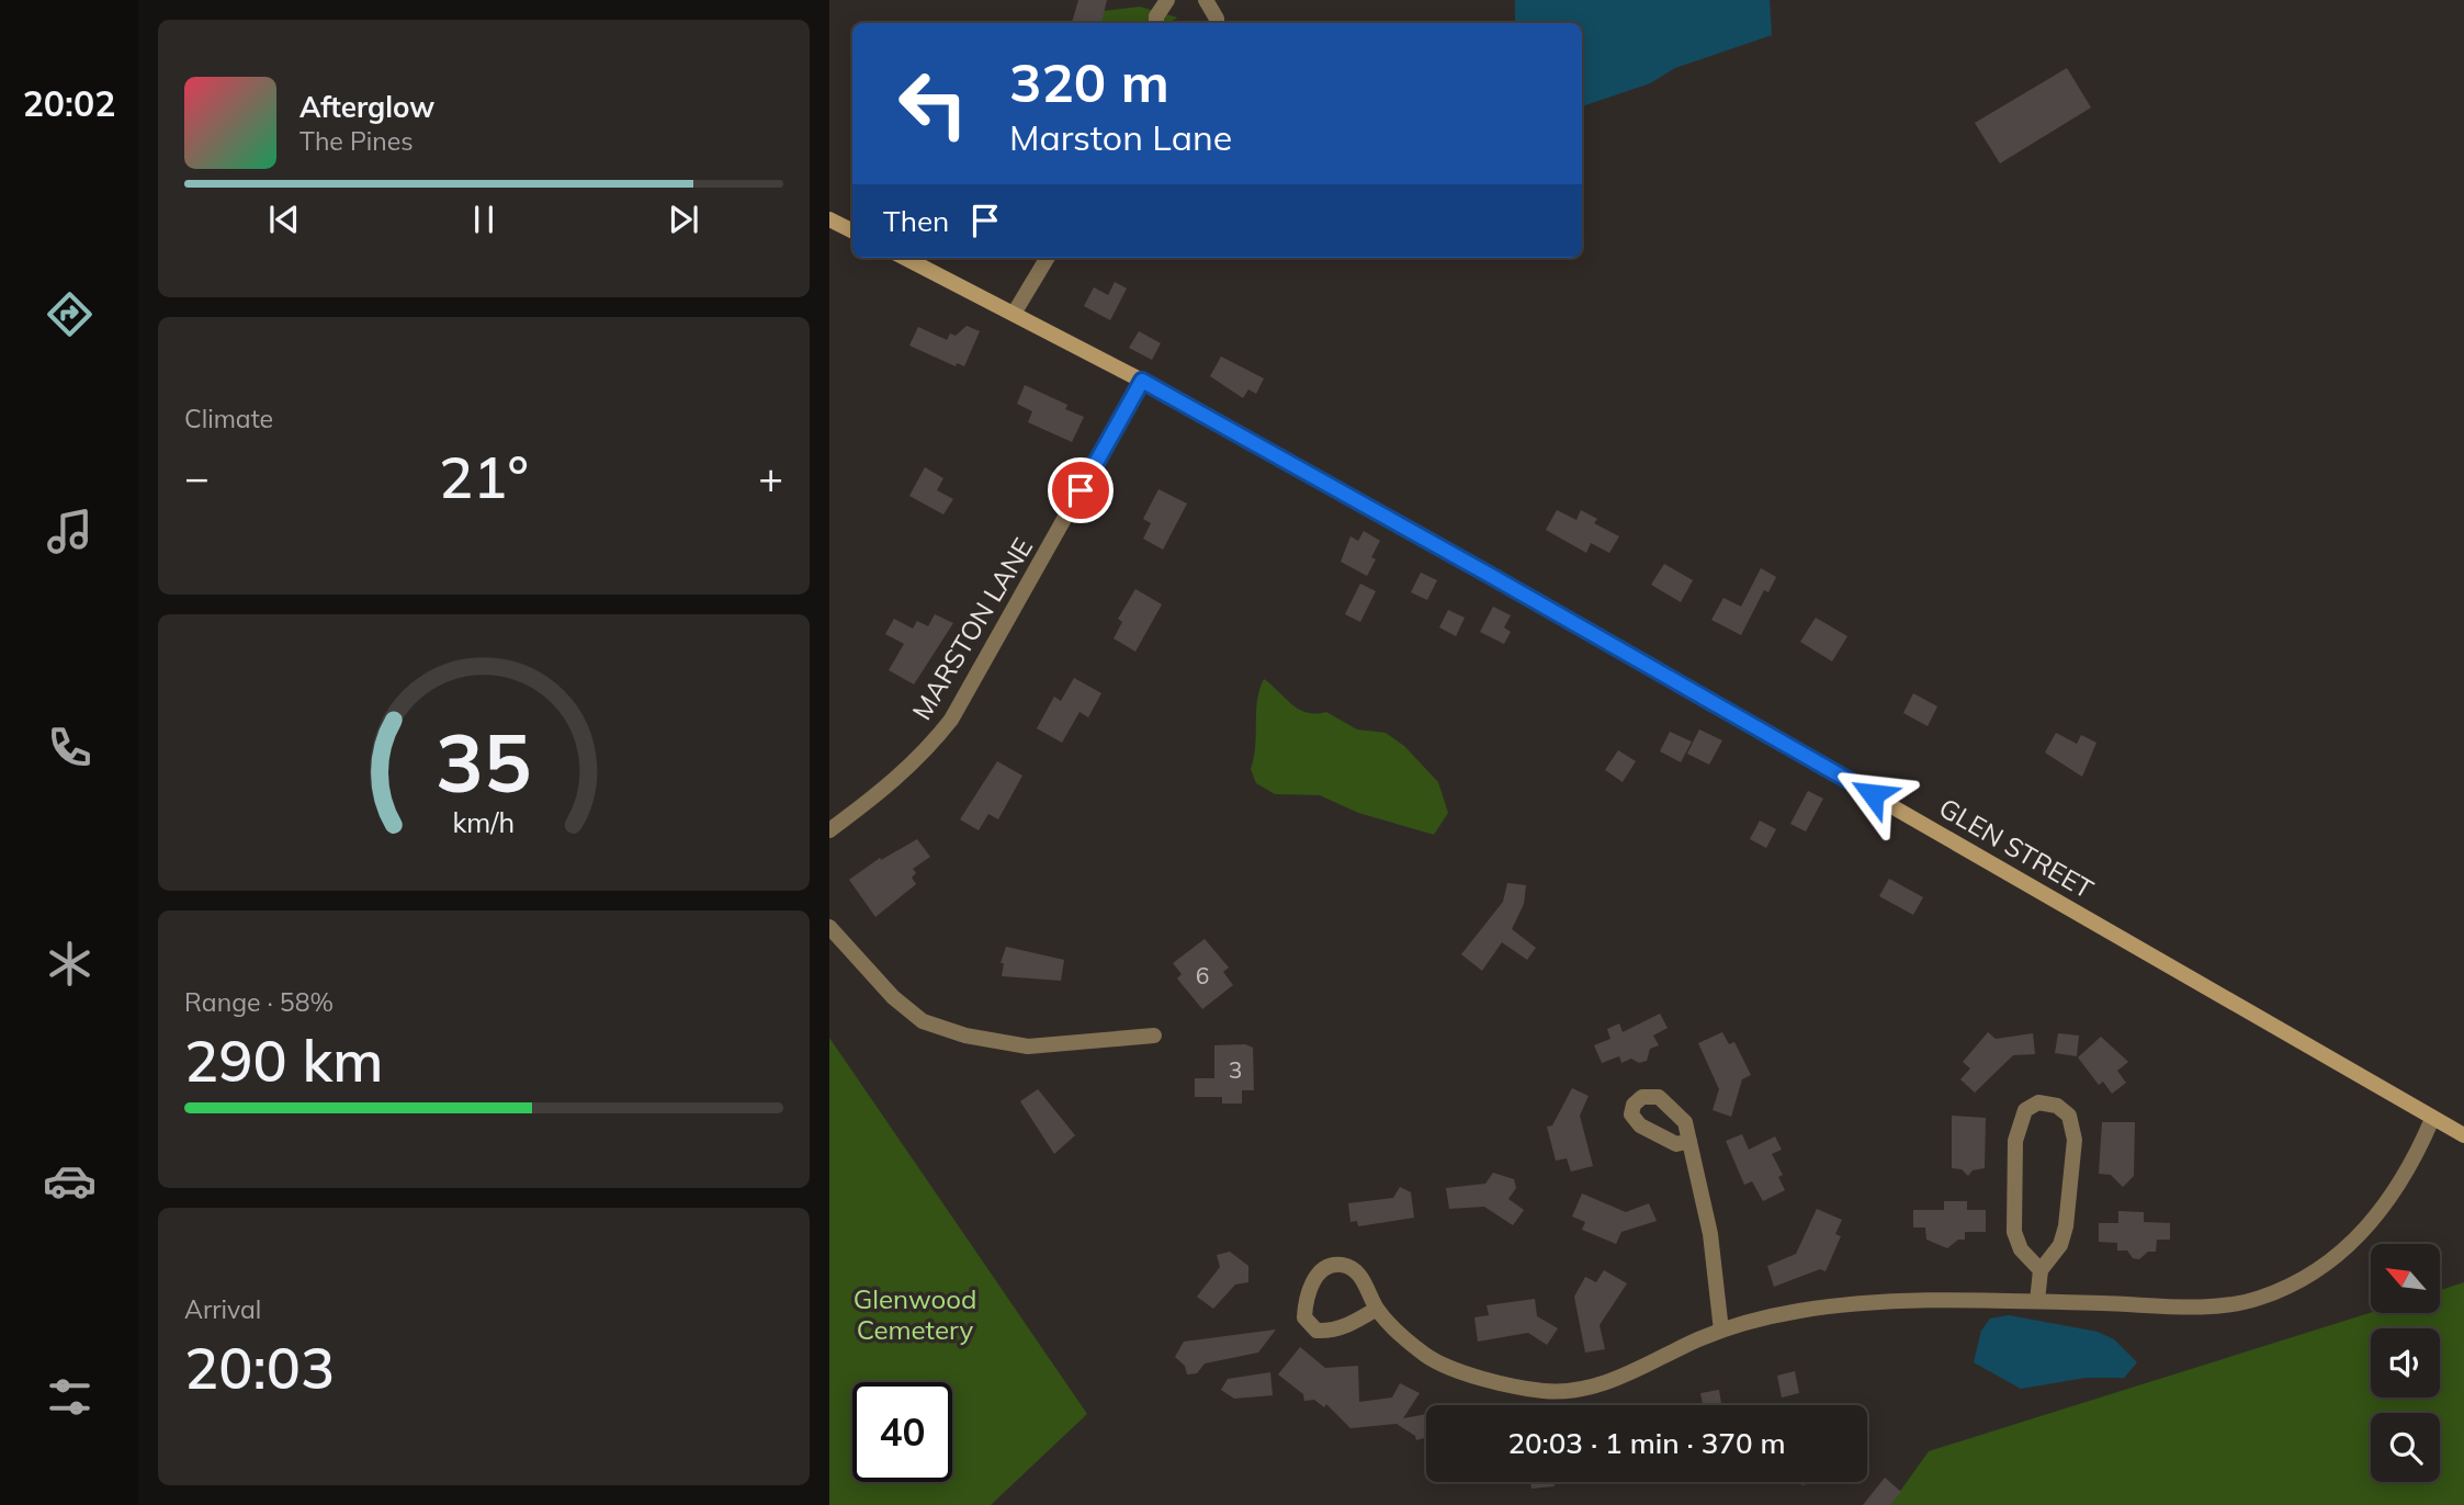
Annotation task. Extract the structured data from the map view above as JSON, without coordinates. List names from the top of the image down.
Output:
{
  "streets": {
    "street": ["MARSTON LANE", "GLEN STREET"]
  },
  "crossings": [
    ["MARSTON LANE", "GLEN STREET"]
  ],
  "parks": ["Glenwood Cemetery"],
  "house_numbers": ["6", "3"],
  "north": "top left",
  "page": {
    "tabs": "20:02",
    "turn": ["320 m", "Marston Lane"],
    "song": ["Afterglow", "The Pines"],
    "then": "Then",
    "tile": [
      "Climate",
      ["Range · 58%", "290 km"],
      ["Arrival", "20:03"]
    ],
    "heat": ["−", "21°", "+"],
    "limit": "40",
    "trip": "20:03 · 1 min · 370 m",
    "gauge": ["35", "km/h"]
  }
}
